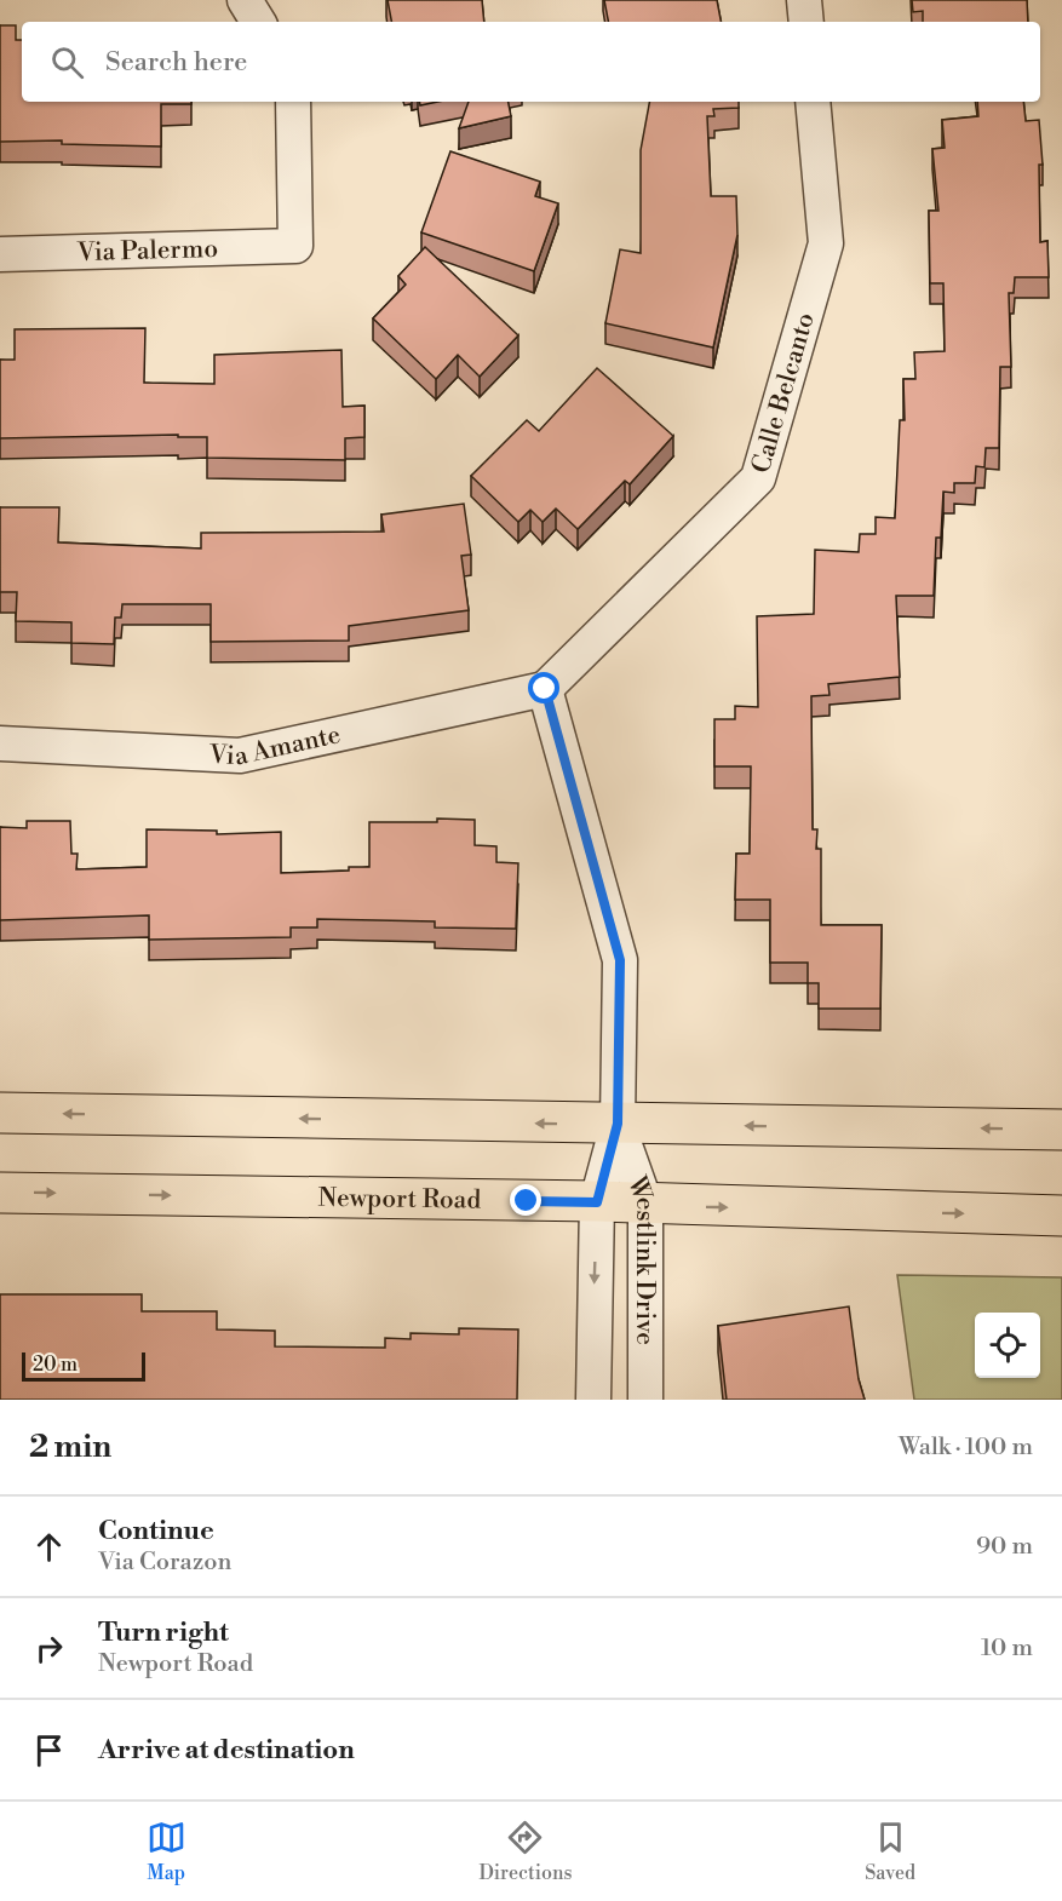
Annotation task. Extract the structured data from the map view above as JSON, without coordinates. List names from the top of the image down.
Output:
{
  "streets": {
    "main road": ["Newport Road"],
    "street": [
      "Via Palermo",
      "Calle Belcanto",
      "Via Amante",
      "Westlink Drive"
    ]
  },
  "crossings": [
    ["Calle Belcanto", "Via Amante"],
    ["Newport Road", "Westlink Drive"]
  ],
  "scale_bar": "20 m",
  "page": {
    "search": "Search here",
    "scale": "20 m",
    "heading": ["2 min", "Walk · 100 m"],
    "list": [
      ["Continue", "Via Corazon", "90 m"],
      ["Turn right", "Newport Road", "10 m"],
      "Arrive at destination"
    ],
    "nav": ["Map", "Directions", "Saved"]
  }
}
